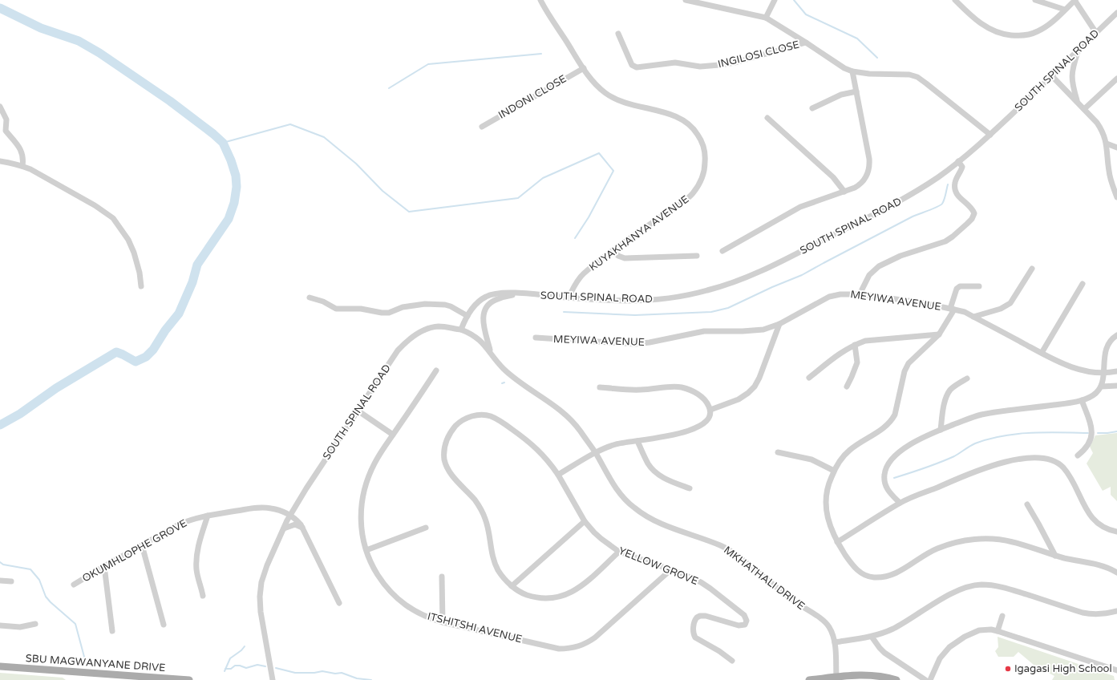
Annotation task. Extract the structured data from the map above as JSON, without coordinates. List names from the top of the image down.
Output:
{
  "streets": {
    "main road": ["SBU MAGWANYANE DRIVE"],
    "street": [
      "INGILOSI CLOSE",
      "SOUTH SPINAL ROAD",
      "INDONI CLOSE",
      "KUYAKHANYA AVENUE",
      "MEYIWA AVENUE",
      "OKUMHLOPHE GROVE",
      "YELLOW GROVE",
      "MKHATHALI DRIVE",
      "ITSHITSHI AVENUE"
    ]
  },
  "crossings": [
    ["SOUTH SPINAL ROAD", "KUYAKHANYA AVENUE"],
    ["SOUTH SPINAL ROAD", "OKUMHLOPHE GROVE"],
    ["SOUTH SPINAL ROAD", "MKHATHALI DRIVE"],
    ["INDONI CLOSE", "KUYAKHANYA AVENUE"],
    ["YELLOW GROVE", "ITSHITSHI AVENUE"]
  ],
  "places": ["Igagasi High School"]
}
